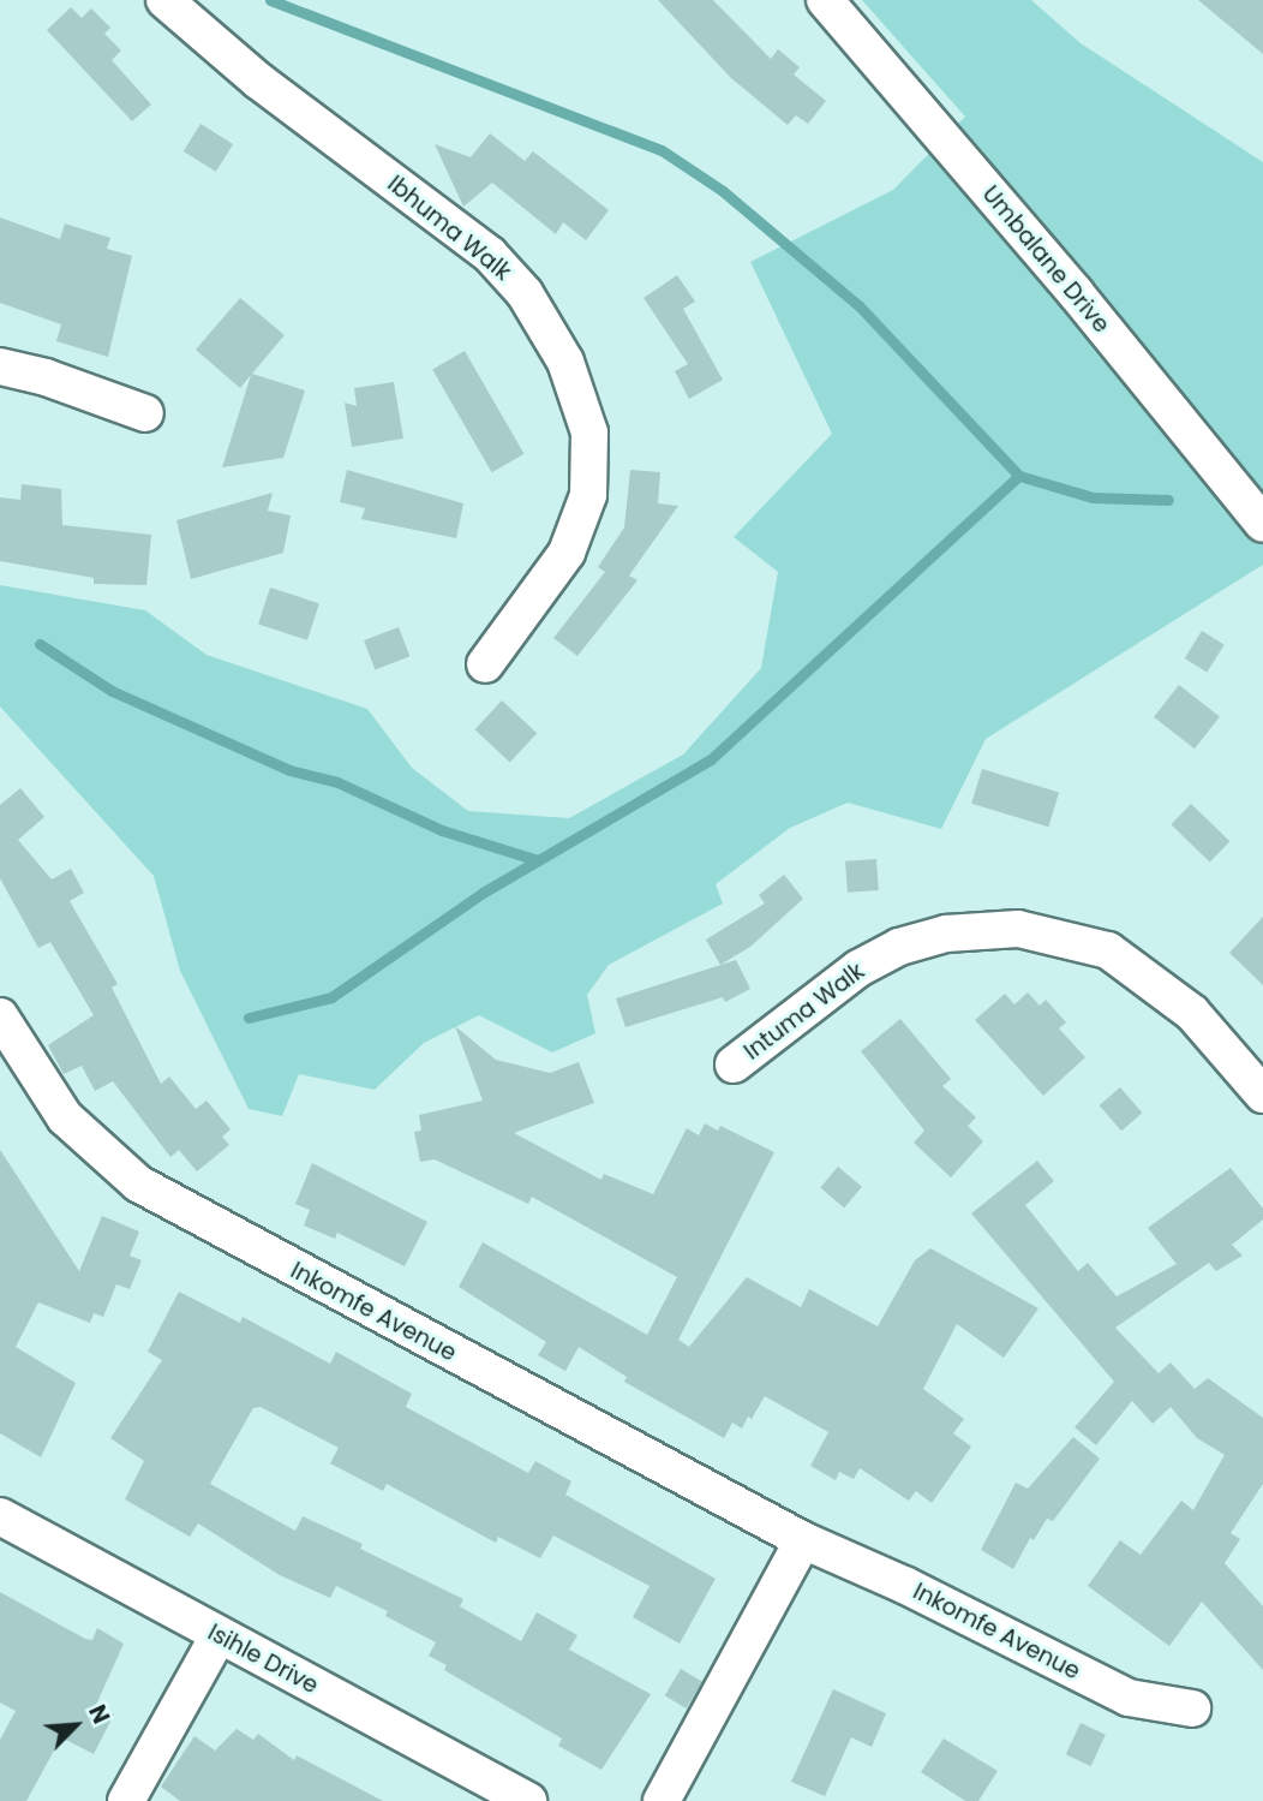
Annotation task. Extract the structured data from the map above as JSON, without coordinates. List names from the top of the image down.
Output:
{
  "streets": {
    "street": [
      "Ibhuma Walk",
      "Umbalane Drive",
      "Intuma Walk",
      "Inkomfe Avenue",
      "Isihle Drive"
    ]
  },
  "north": "top right"
}
